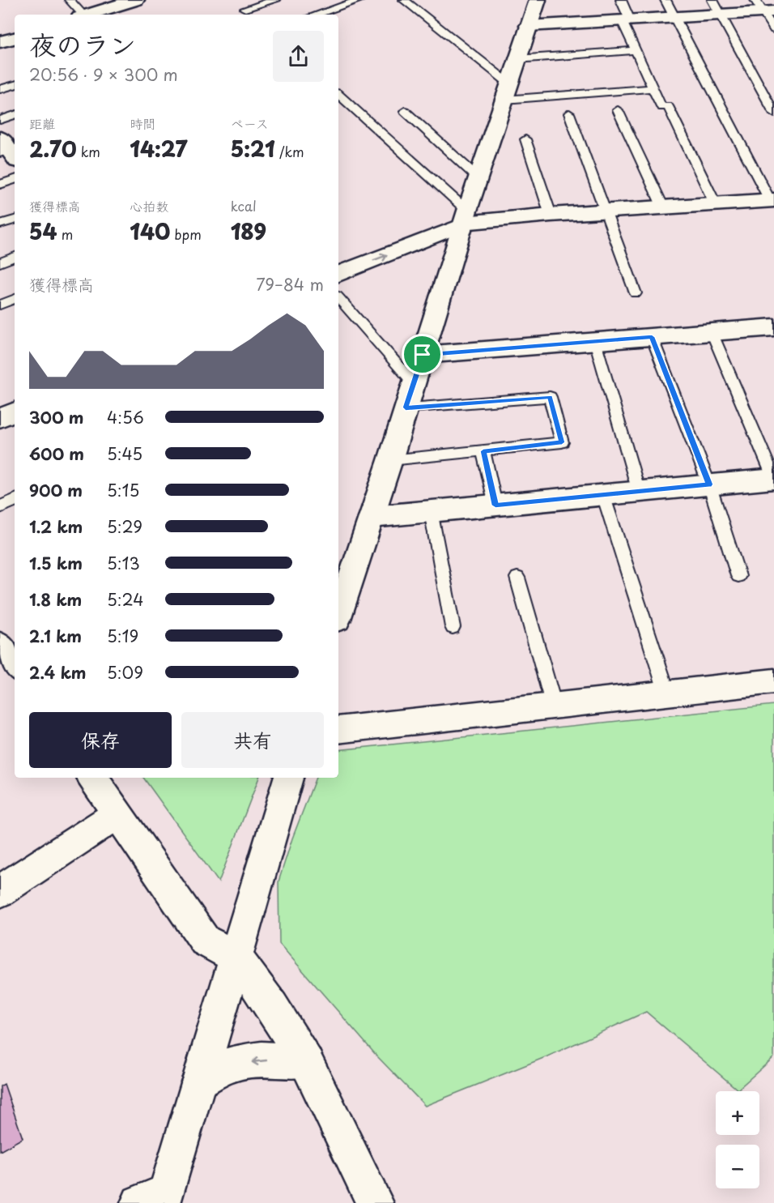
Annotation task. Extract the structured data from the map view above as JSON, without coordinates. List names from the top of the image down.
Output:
{
  "page": {
    "heading": ["夜のラン", "20:56 · 9 × 300 m"],
    "stats": [
      ["距離", "2.70 km"],
      ["時間", "14:27"],
      ["ペース", "5:21 /km"],
      ["獲得標高", "54 m"],
      ["心拍数", "140 bpm"],
      ["kcal", "189"]
    ],
    "chart": ["獲得標高", "79–84 m"],
    "list": [
      {
        "name": "300 m",
        "note": "4:56"
      },
      {
        "name": "600 m",
        "note": "5:45"
      },
      {
        "name": "900 m",
        "note": "5:15"
      },
      {
        "name": "1.2 km",
        "note": "5:29"
      },
      {
        "name": "1.5 km",
        "note": "5:13"
      },
      {
        "name": "1.8 km",
        "note": "5:24"
      },
      {
        "name": "2.1 km",
        "note": "5:19"
      },
      {
        "name": "2.4 km",
        "note": "5:09"
      }
    ],
    "buttons": ["保存", "共有"],
    "map_buttons": ["+", "−"]
  }
}
